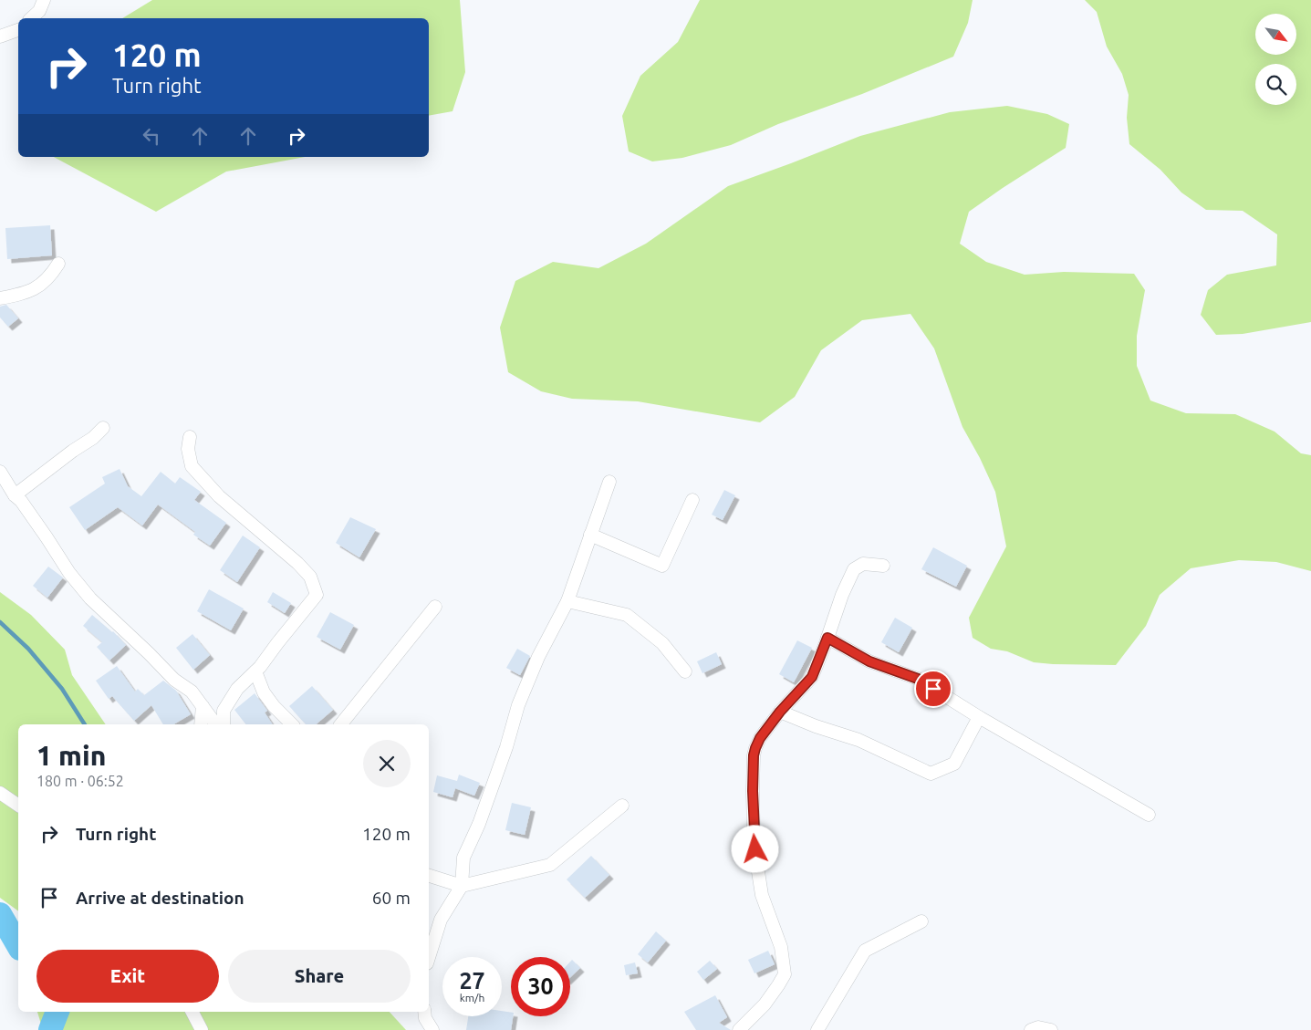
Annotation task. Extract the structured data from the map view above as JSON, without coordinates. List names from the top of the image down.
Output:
{
  "north": "bottom right",
  "page": {
    "turn": ["120 m", "Turn right"],
    "heading": ["1 min", "180 m · 06:52"],
    "list": [
      {
        "name": "Turn right",
        "value": "120 m"
      },
      {
        "name": "Arrive at destination",
        "value": "60 m"
      }
    ],
    "buttons": ["Exit", "Share"],
    "speed": "27 km/h",
    "limit": "30"
  }
}
